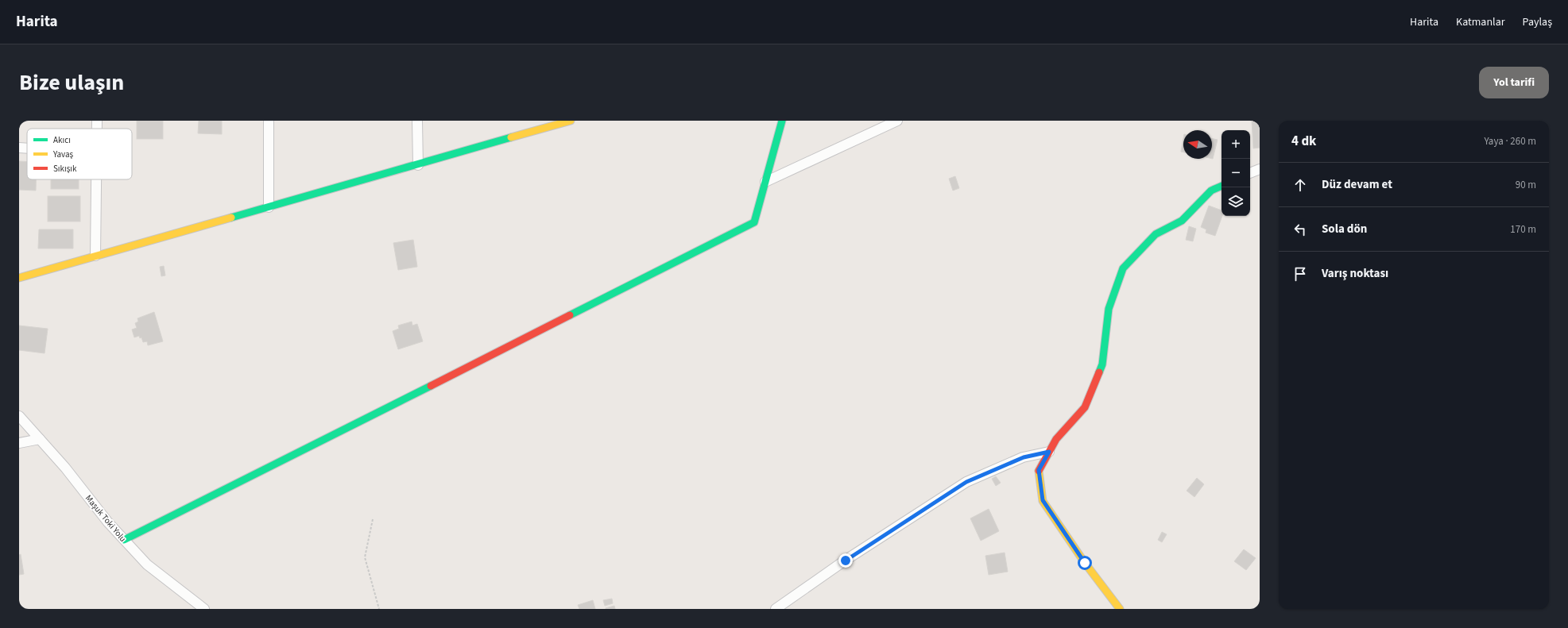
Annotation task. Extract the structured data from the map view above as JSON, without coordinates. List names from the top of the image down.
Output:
{
  "streets": {
    "street": ["Maşuk Toki Yolu"]
  },
  "legend": ["Akıcı", "Yavaş", "Sıkışık"],
  "north": "left",
  "page": {
    "header": "Harita",
    "nav": ["Harita", "Katmanlar", "Paylaş"],
    "title": "Bize ulaşın",
    "buttons": "Yol tarifi",
    "heading": ["4 dk", "Yaya · 260 m"],
    "map_buttons": ["+", "−"],
    "list": [
      ["Düz devam et", "90 m"],
      ["Sola dön", "170 m"],
      "Varış noktası"
    ]
  }
}
